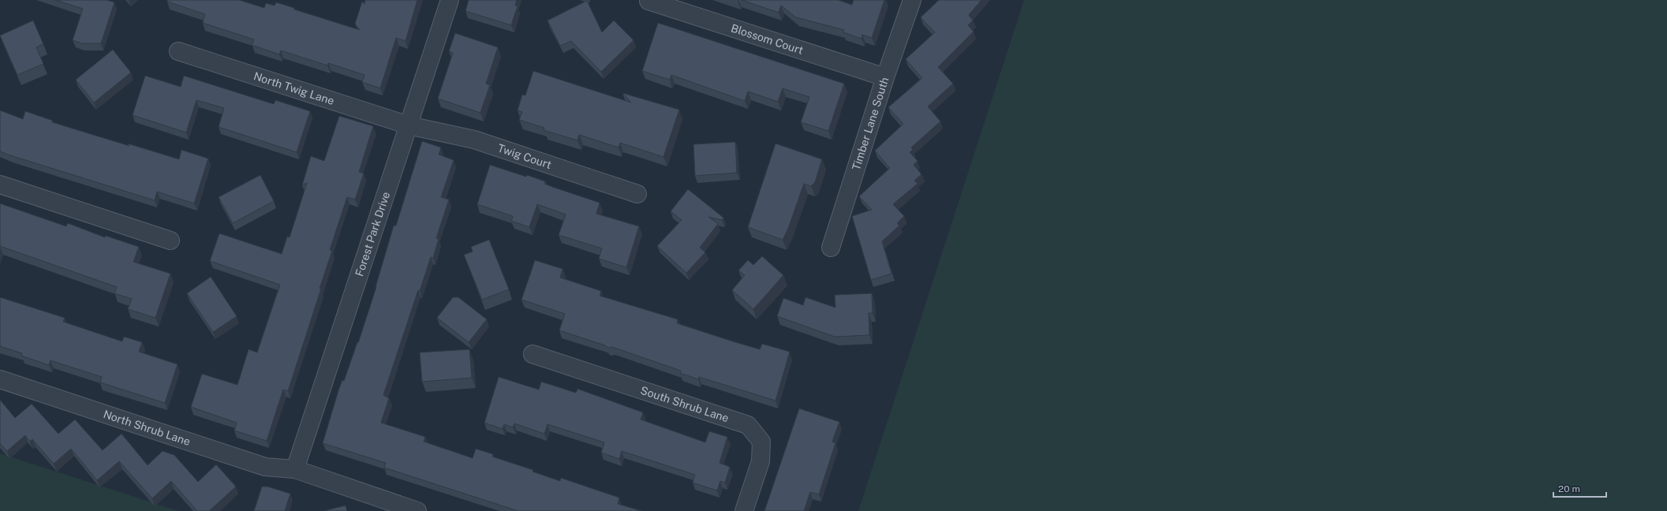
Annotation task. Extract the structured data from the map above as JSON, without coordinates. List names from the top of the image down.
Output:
{
  "streets": {
    "street": [
      "Blossom Court",
      "North Twig Lane",
      "Timber Lane South",
      "Twig Court",
      "Forest Park Drive",
      "South Shrub Lane",
      "North Shrub Lane"
    ]
  },
  "crossings": [
    ["Blossom Court", "Timber Lane South"],
    ["North Twig Lane", "Twig Court"],
    ["North Twig Lane", "Forest Park Drive"],
    ["Twig Court", "Forest Park Drive"],
    ["Forest Park Drive", "North Shrub Lane"]
  ],
  "scale_bar": "20 m"
}
